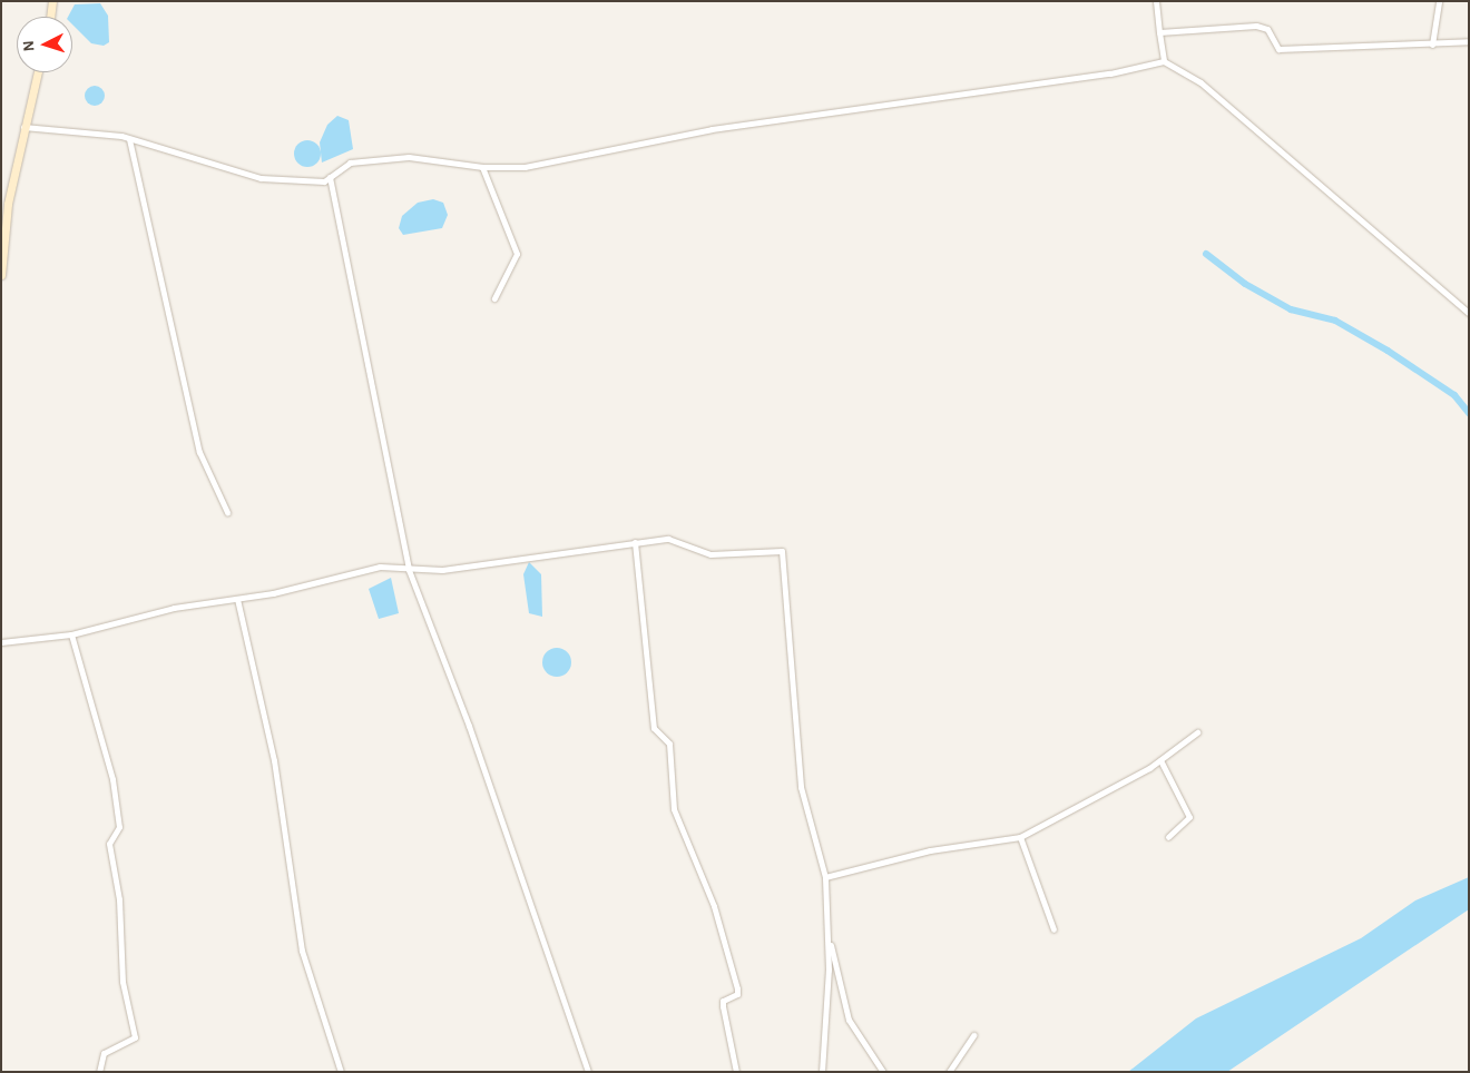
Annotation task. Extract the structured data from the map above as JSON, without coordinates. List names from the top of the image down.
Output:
{
  "north": "left"
}
